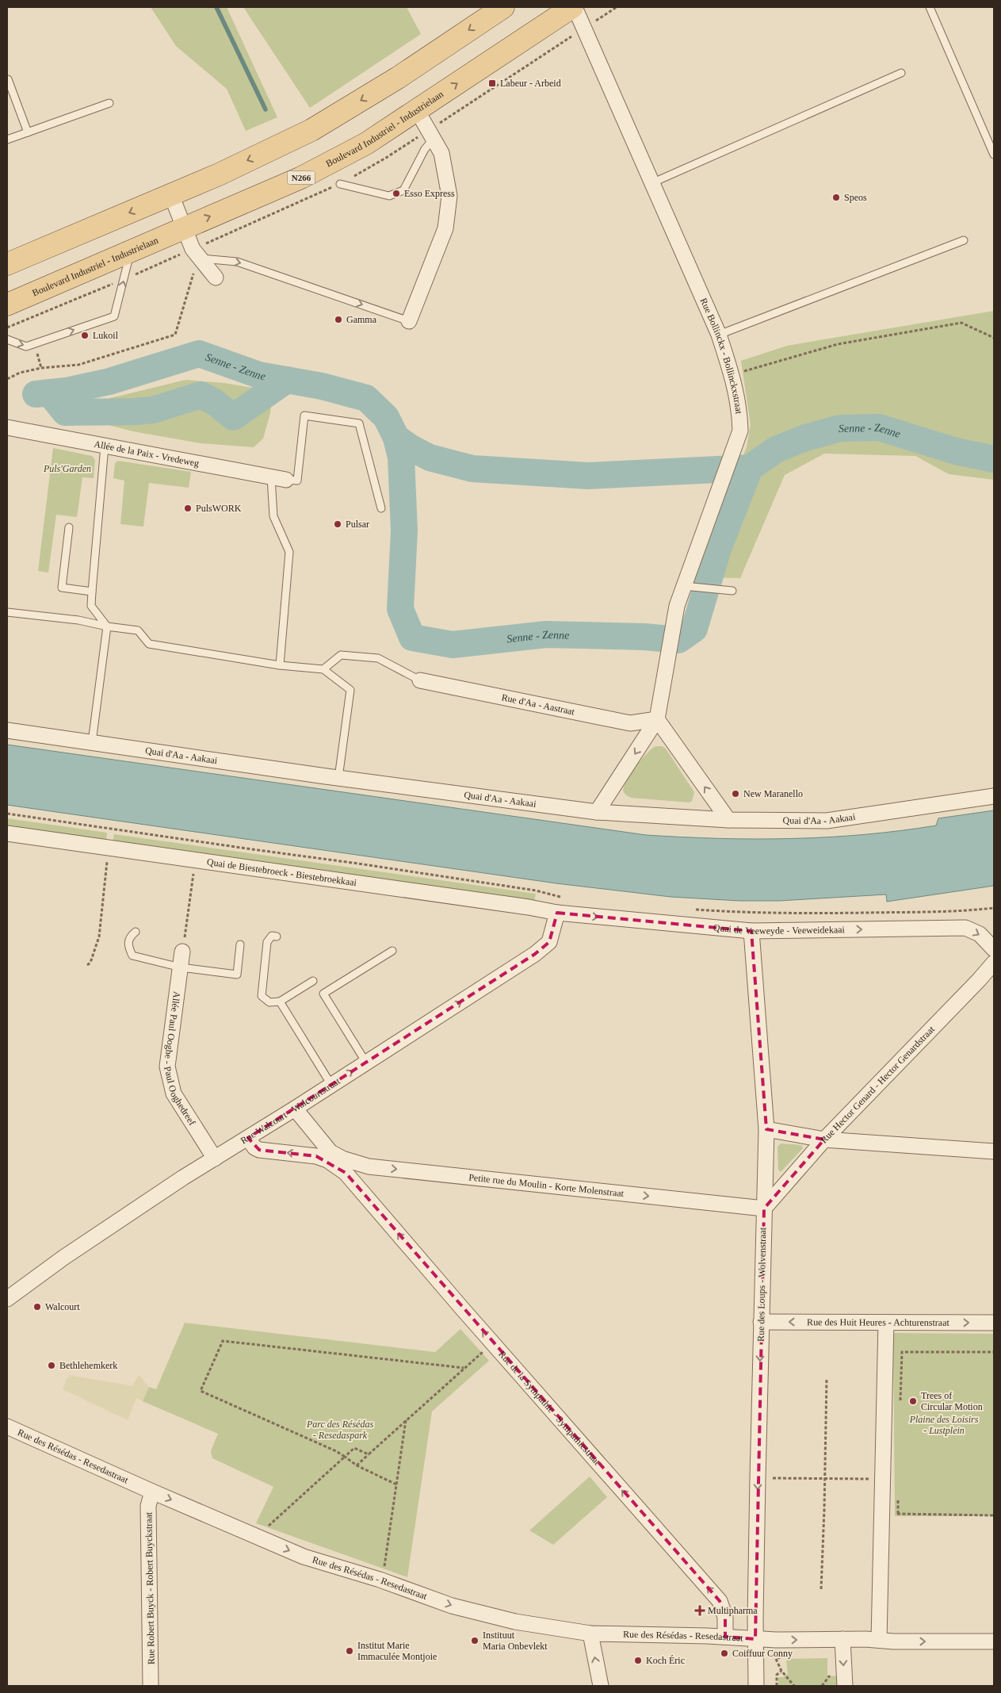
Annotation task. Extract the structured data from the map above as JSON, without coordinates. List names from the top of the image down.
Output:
{
  "streets": {
    "main road": ["Boulevard Industriel - Industrielaan", "N266"],
    "street": [
      "Rue Bollinckx - Bollinckxstraat",
      "Allée de la Paix - Vredeweg",
      "Rue d'Aa - Aastraat",
      "Quai d'Aa - Aakaai",
      "Quai de Biestebroeck - Biestebroekkaai",
      "Quai de Veeweyde - Veeweidekaai",
      "Allée Paul Ooghe - Paul Ooghedreef",
      "Rue Hector Genard - Hector Genardstraat",
      "Rue Walcourt - Walcourtstraat",
      "Petite rue du Moulin - Korte Molenstraat",
      "Rue des Loups - Wolvenstraat",
      "Rue des Huit Heures - Achturenstraat",
      "Rue de la Sympathie - Sympathiestraat",
      "Rue des Résédas - Resedastraat",
      "Rue Robert Buyck - Robert Buyckstraat"
    ]
  },
  "crossings": [
    ["Boulevard Industriel - Industrielaan", "Rue Bollinckx - Bollinckxstraat"],
    ["Rue Bollinckx - Bollinckxstraat", "Rue d'Aa - Aastraat"],
    ["Rue Bollinckx - Bollinckxstraat", "Quai d'Aa - Aakaai"],
    ["Quai de Biestebroeck - Biestebroekkaai", "Quai de Veeweyde - Veeweidekaai"],
    ["Quai de Biestebroeck - Biestebroekkaai", "Rue Walcourt - Walcourtstraat"],
    ["Quai de Veeweyde - Veeweidekaai", "Rue Walcourt - Walcourtstraat"],
    ["Quai de Veeweyde - Veeweidekaai", "Rue des Loups - Wolvenstraat"],
    ["Allée Paul Ooghe - Paul Ooghedreef", "Rue Walcourt - Walcourtstraat"],
    ["Rue Hector Genard - Hector Genardstraat", "Petite rue du Moulin - Korte Molenstraat"],
    ["Rue Hector Genard - Hector Genardstraat", "Rue des Loups - Wolvenstraat"],
    ["Rue Walcourt - Walcourtstraat", "Petite rue du Moulin - Korte Molenstraat"],
    ["Rue Walcourt - Walcourtstraat", "Rue de la Sympathie - Sympathiestraat"],
    ["Petite rue du Moulin - Korte Molenstraat", "Rue des Loups - Wolvenstraat"],
    ["Petite rue du Moulin - Korte Molenstraat", "Rue de la Sympathie - Sympathiestraat"],
    ["Rue des Loups - Wolvenstraat", "Rue des Huit Heures - Achturenstraat"],
    ["Rue des Loups - Wolvenstraat", "Rue des Résédas - Resedastraat"],
    ["Rue de la Sympathie - Sympathiestraat", "Rue des Résédas - Resedastraat"],
    ["Rue des Résédas - Resedastraat", "Rue Robert Buyck - Robert Buyckstraat"]
  ],
  "one_way": [
    "Quai de Veeweyde - Veeweidekaai",
    "Rue Walcourt - Walcourtstraat",
    "Rue de la Sympathie - Sympathiestraat",
    "Rue des Résédas - Resedastraat"
  ],
  "water": ["Senne - Zenne"],
  "parks": ["Puls'Garden", "Plaine des Loisirs - Lustplein", "Parc des Résédas - Resedaspark"],
  "places": {
    "transit": ["Labeur - Arbeid"],
    "other": [
      "Esso Express",
      "Speos",
      "Gamma",
      "Lukoil",
      "PulsWORK",
      "Pulsar",
      "New Maranello",
      "Walcourt",
      "Bethlehemkerk",
      "Trees of Circular Motion",
      "Instituut Maria Onbevlekt",
      "Institut Marie Immaculée Montjoie",
      "Coiffuur Conny",
      "Koch Éric"
    ],
    "health": ["Multipharma"]
  }
}
